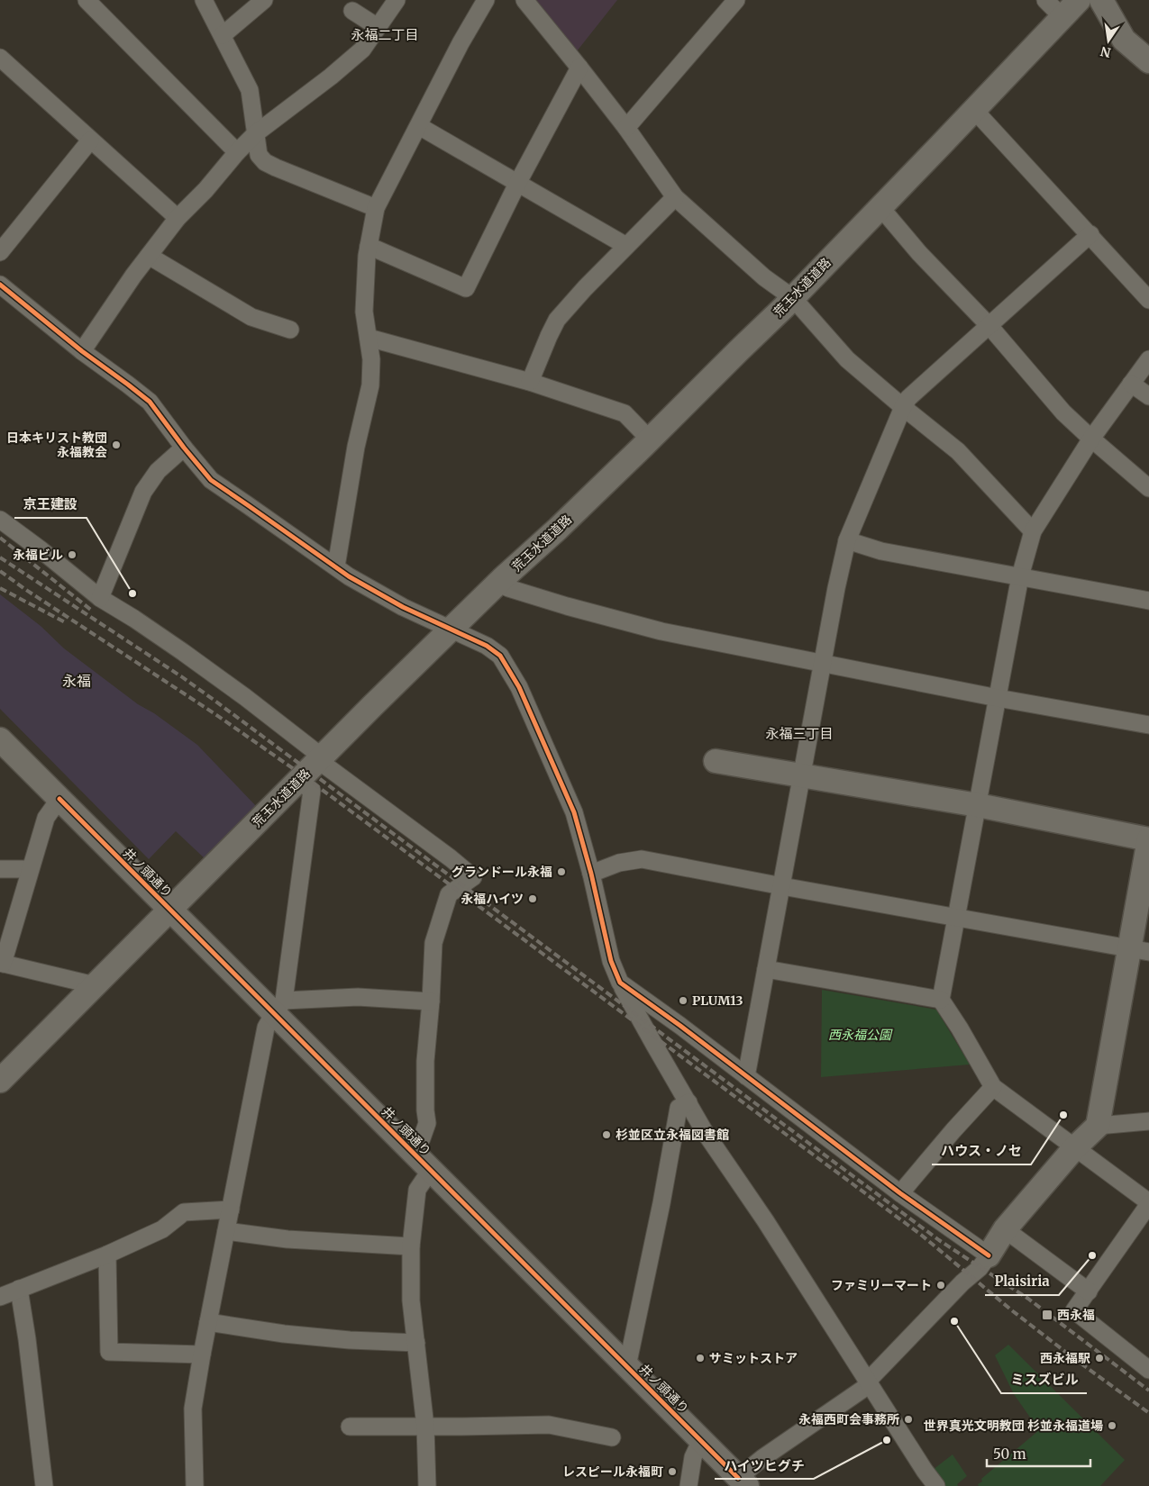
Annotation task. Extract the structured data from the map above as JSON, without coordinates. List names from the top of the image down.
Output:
{
  "streets": {
    "main road": ["荒玉水道道路", "井ノ頭通り"]
  },
  "crossings": [
    ["荒玉水道道路", "井ノ頭通り"]
  ],
  "districts": ["永福二丁目", "永福", "永福三丁目"],
  "parks": ["西永福公園"],
  "places": {
    "other": [
      "日本キリスト教団 永福教会",
      "永福ビル",
      "京王建設",
      "グランドール永福",
      "永福ハイツ",
      "PLUM13",
      "ハウス・ノセ",
      "杉並区立永福図書館",
      "Plaisiria",
      "ファミリーマート",
      "ミスズビル",
      "サミットストア",
      "西永福駅",
      "永福西町会事務所",
      "世界真光文明教団 杉並永福道場",
      "ハイツヒグチ",
      "レスピール永福町"
    ],
    "transit": ["西永福"]
  },
  "scale_bar": "50 m",
  "north": "bottom"
}
